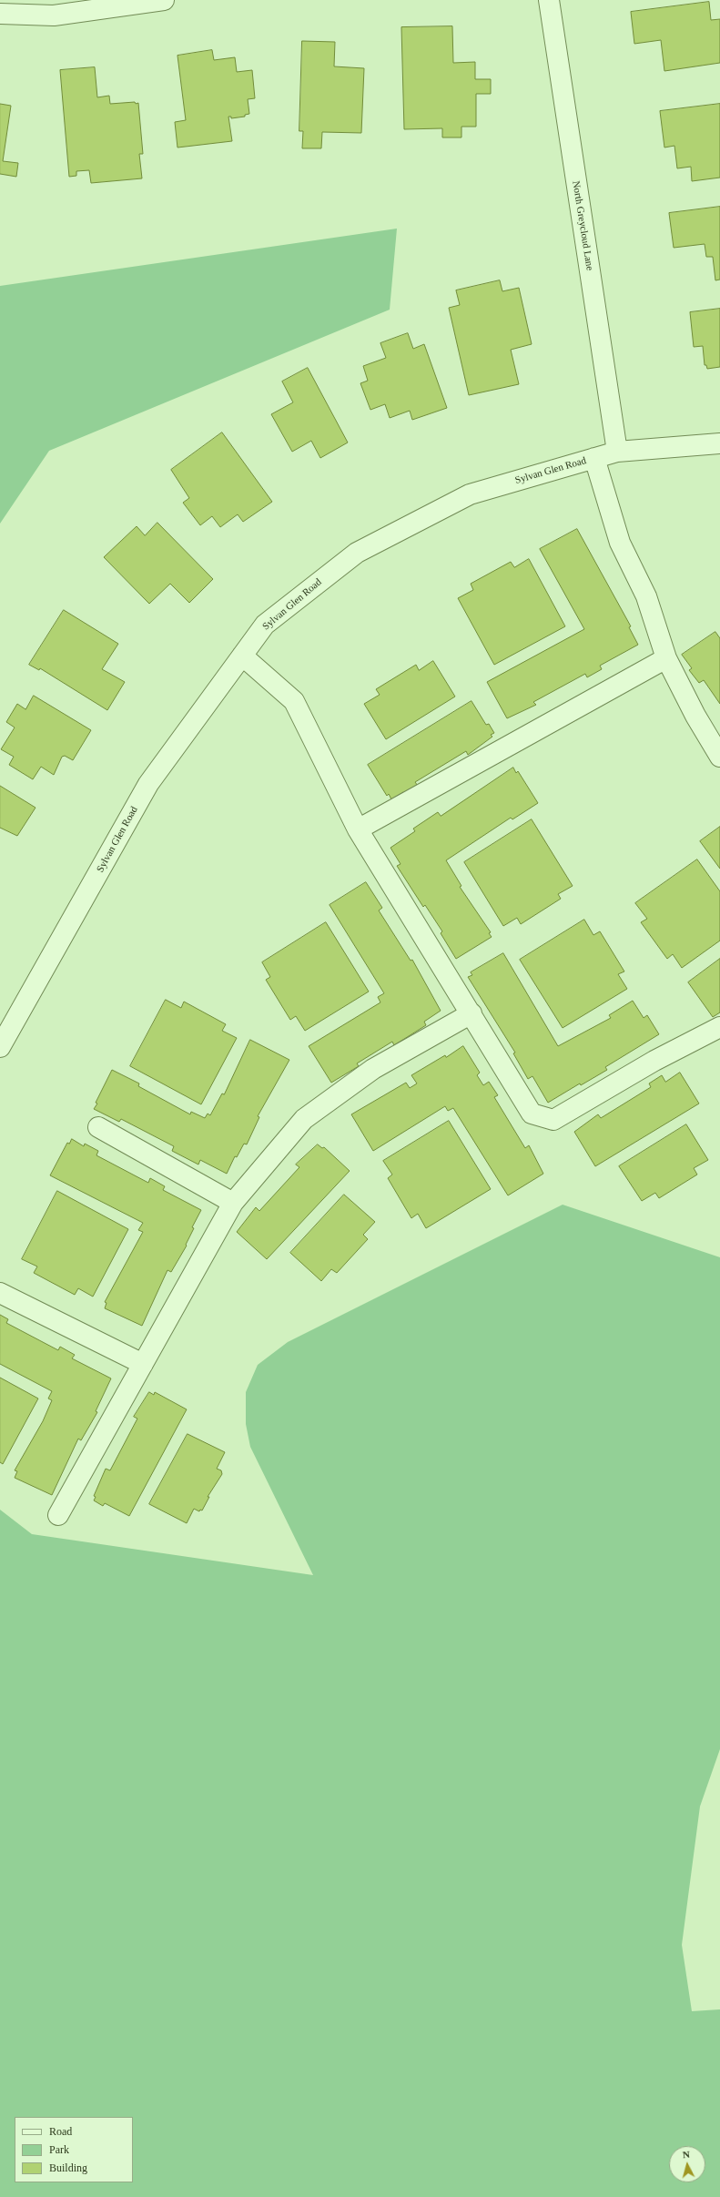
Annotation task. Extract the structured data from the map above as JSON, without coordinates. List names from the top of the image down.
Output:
{
  "streets": {
    "street": ["North Greycloud Lane", "Sylvan Glen Road"]
  },
  "crossings": [
    ["North Greycloud Lane", "Sylvan Glen Road"]
  ],
  "legend": ["Road", "Park", "Building"],
  "north": "top"
}
